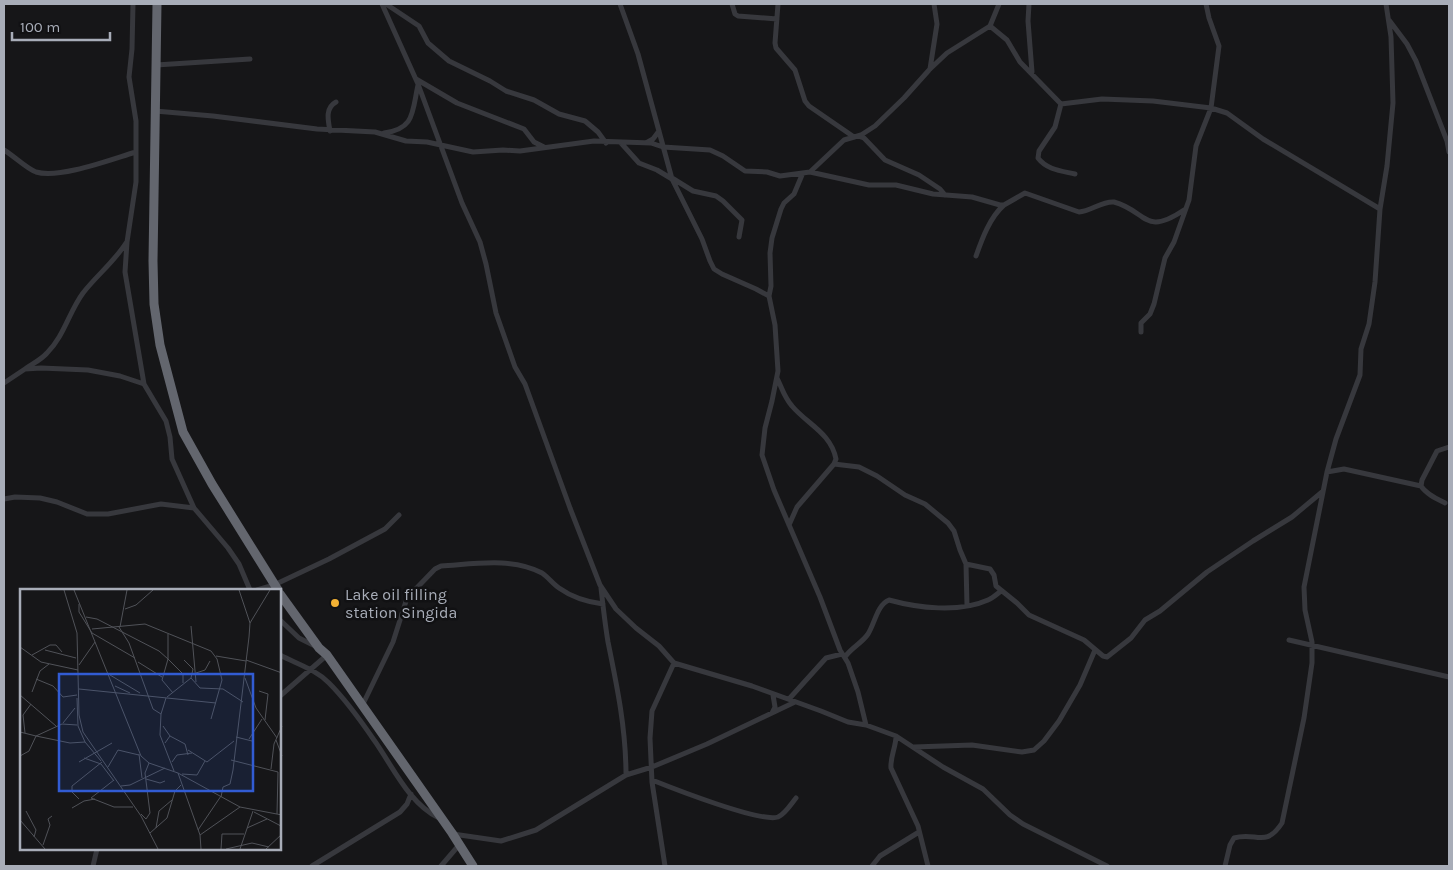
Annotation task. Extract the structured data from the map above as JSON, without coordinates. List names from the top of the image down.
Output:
{
  "places": ["Lake oil filling station Singida"],
  "scale_bar": "100 m"
}
